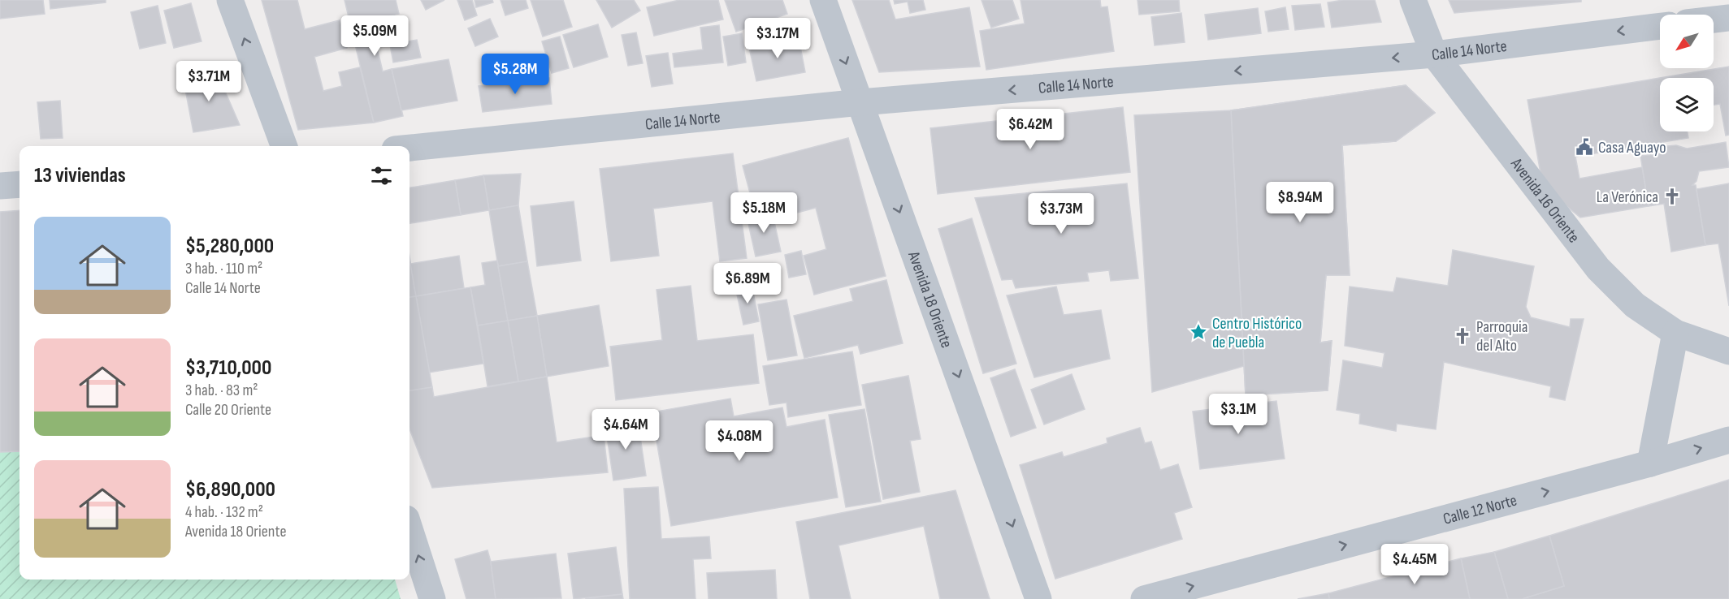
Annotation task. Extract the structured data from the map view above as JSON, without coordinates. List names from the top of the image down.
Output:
{
  "streets": {
    "street": [
      "Calle 14 Norte",
      "Avenida 16 Oriente",
      "Avenida 18 Oriente",
      "Calle 12 Norte"
    ]
  },
  "crossings": [
    ["Calle 14 Norte", "Avenida 16 Oriente"],
    ["Calle 14 Norte", "Avenida 18 Oriente"]
  ],
  "one_way": ["Calle 14 Norte", "Avenida 18 Oriente", "Calle 12 Norte"],
  "places": {
    "public building": ["Casa Aguayo"],
    "church": ["La Verónica", "Parroquia del Alto"],
    "place": ["Centro Histórico de Puebla"]
  },
  "north": "bottom left",
  "page": {
    "price": [
      "$5.09M",
      "$3.17M",
      "$5.28M",
      "$3.71M",
      "$6.42M",
      "$8.94M",
      "$5.18M",
      "$3.73M",
      "$6.89M",
      "$3.1M",
      "$4.64M",
      "$4.08M",
      "$4.45M"
    ],
    "heading": "13 viviendas",
    "list": [
      {
        "name": "$5,280,000",
        "note": "3 hab. · 110 m² · Calle 14 Norte"
      },
      {
        "name": "$3,710,000",
        "note": "3 hab. · 83 m² · Calle 20 Oriente"
      },
      {
        "name": "$6,890,000",
        "note": "4 hab. · 132 m² · Avenida 18 Oriente"
      }
    ]
  }
}
